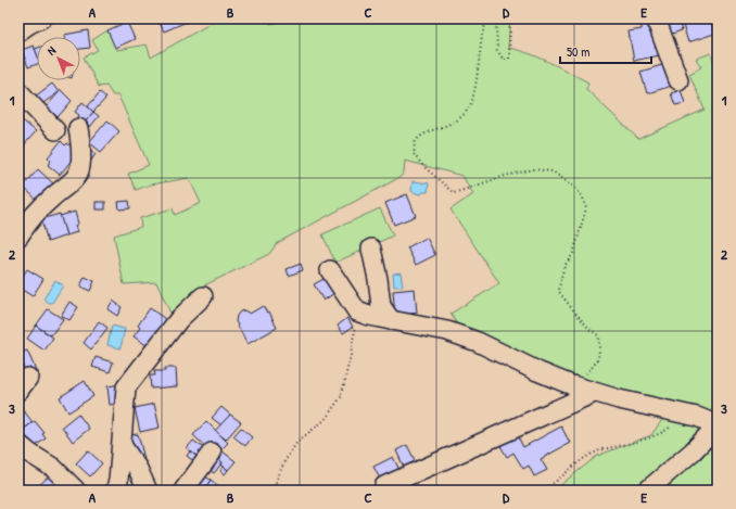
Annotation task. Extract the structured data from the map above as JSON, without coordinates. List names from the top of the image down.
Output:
{
  "scale_bar": "50 m",
  "north": "top left",
  "grid": {
    "columns": [
      "A",
      "B",
      "C",
      "D",
      "E"
    ],
    "rows": ["1", "2", "3"]
  }
}
